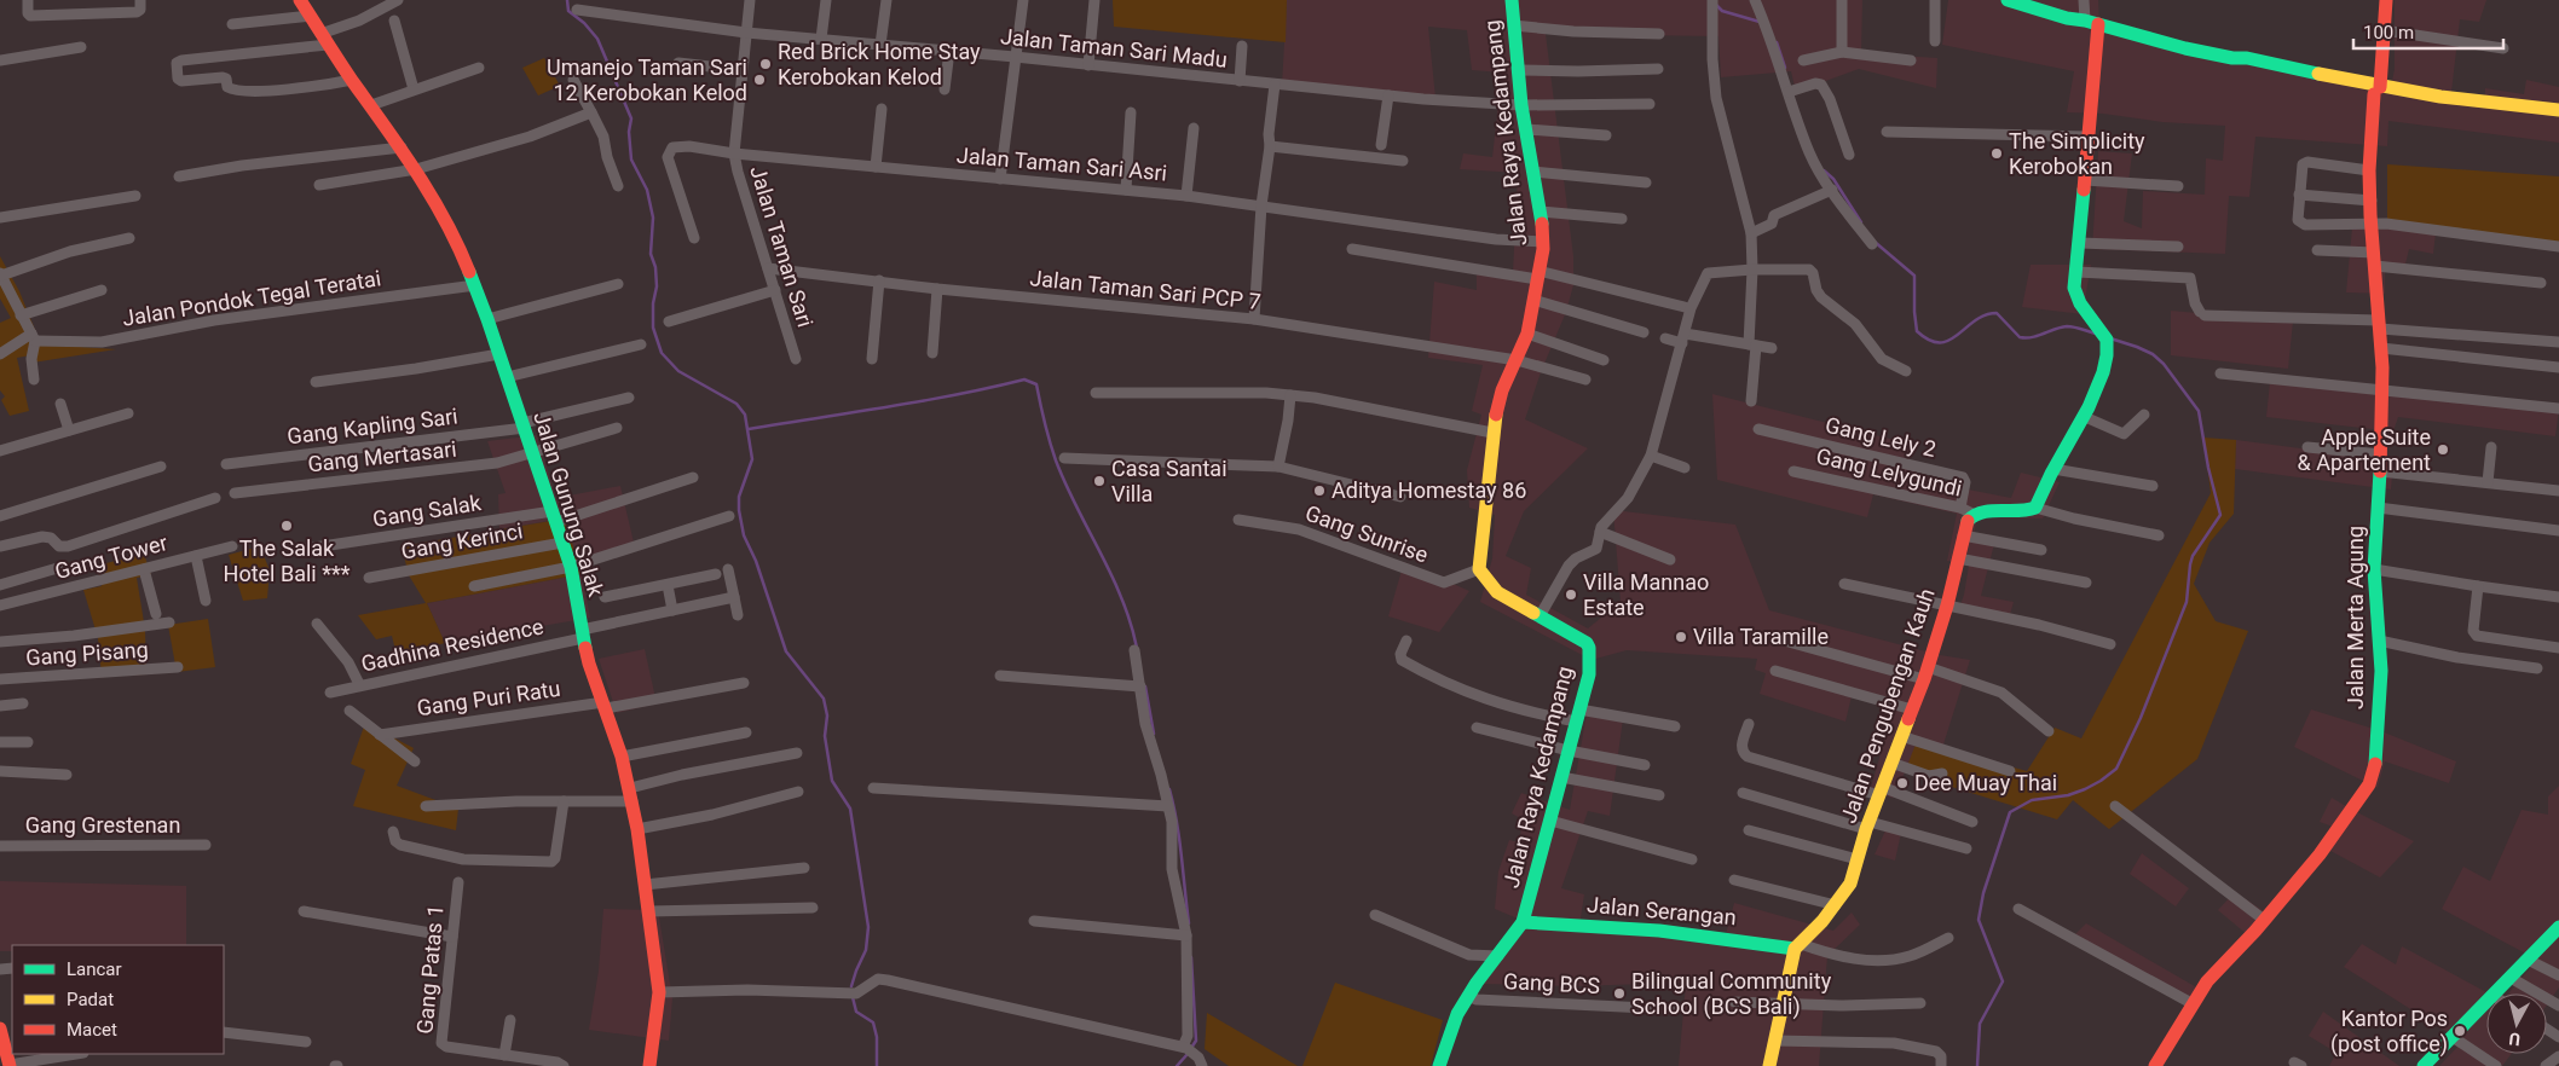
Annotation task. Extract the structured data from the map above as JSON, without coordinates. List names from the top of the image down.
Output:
{
  "streets": {
    "street": [
      "Jalan Taman Sari Madu",
      "Jalan Raya Kedampang",
      "Jalan Taman Sari Asri",
      "Jalan Taman Sari",
      "Jalan Taman Sari PCP 7",
      "Jalan Pondok Tegal Teratai",
      "Gang Kapling Sari",
      "Gang Lely 2",
      "Gang Mertasari",
      "Gang Lelygundi",
      "Jalan Gunung Salak",
      "Gang Salak",
      "Gang Sunrise",
      "Gang Kerinci",
      "Gang Tower",
      "Jalan Merta Agung",
      "Gadhina Residence",
      "Gang Pisang",
      "Gang Puri Ratu",
      "Jalan Pengubengan Kauh",
      "Gang Grestenan",
      "Jalan Serangan",
      "Gang Patas 1",
      "Gang BCS"
    ]
  },
  "crossings": [
    ["Jalan Taman Sari Madu", "Jalan Raya Kedampang"],
    ["Jalan Taman Sari Madu", "Jalan Taman Sari"],
    ["Jalan Raya Kedampang", "Jalan Taman Sari Asri"],
    ["Jalan Raya Kedampang", "Jalan Taman Sari PCP 7"],
    ["Jalan Raya Kedampang", "Gang Sunrise"],
    ["Jalan Raya Kedampang", "Jalan Serangan"],
    ["Jalan Raya Kedampang", "Gang BCS"],
    ["Jalan Taman Sari Asri", "Jalan Taman Sari"],
    ["Jalan Taman Sari", "Jalan Taman Sari PCP 7"],
    ["Jalan Pondok Tegal Teratai", "Jalan Gunung Salak"],
    ["Gang Kapling Sari", "Jalan Gunung Salak"],
    ["Gang Lely 2", "Gang Lelygundi"],
    ["Gang Mertasari", "Jalan Gunung Salak"],
    ["Gang Lelygundi", "Jalan Pengubengan Kauh"],
    ["Jalan Gunung Salak", "Gang Salak"],
    ["Jalan Gunung Salak", "Gang Kerinci"],
    ["Jalan Gunung Salak", "Gadhina Residence"],
    ["Jalan Gunung Salak", "Gang Puri Ratu"],
    ["Jalan Pengubengan Kauh", "Jalan Serangan"]
  ],
  "places": [
    "Red Brick Home Stay Kerobokan Kelod",
    "Umanejo Taman Sari 12 Kerobokan Kelod",
    "The Simplicity Kerobokan",
    "Apple Suite & Apartement",
    "Casa Santai Villa",
    "Aditya Homestay 86",
    "The Salak Hotel Bali ***",
    "Villa Mannao Estate",
    "Villa Taramille",
    "Dee Muay Thai",
    "Bilingual Community School (BCS Bali)",
    "Kantor Pos (post office)"
  ],
  "legend": ["Lancar", "Padat", "Macet"],
  "scale_bar": "100 m",
  "north": "bottom"
}
